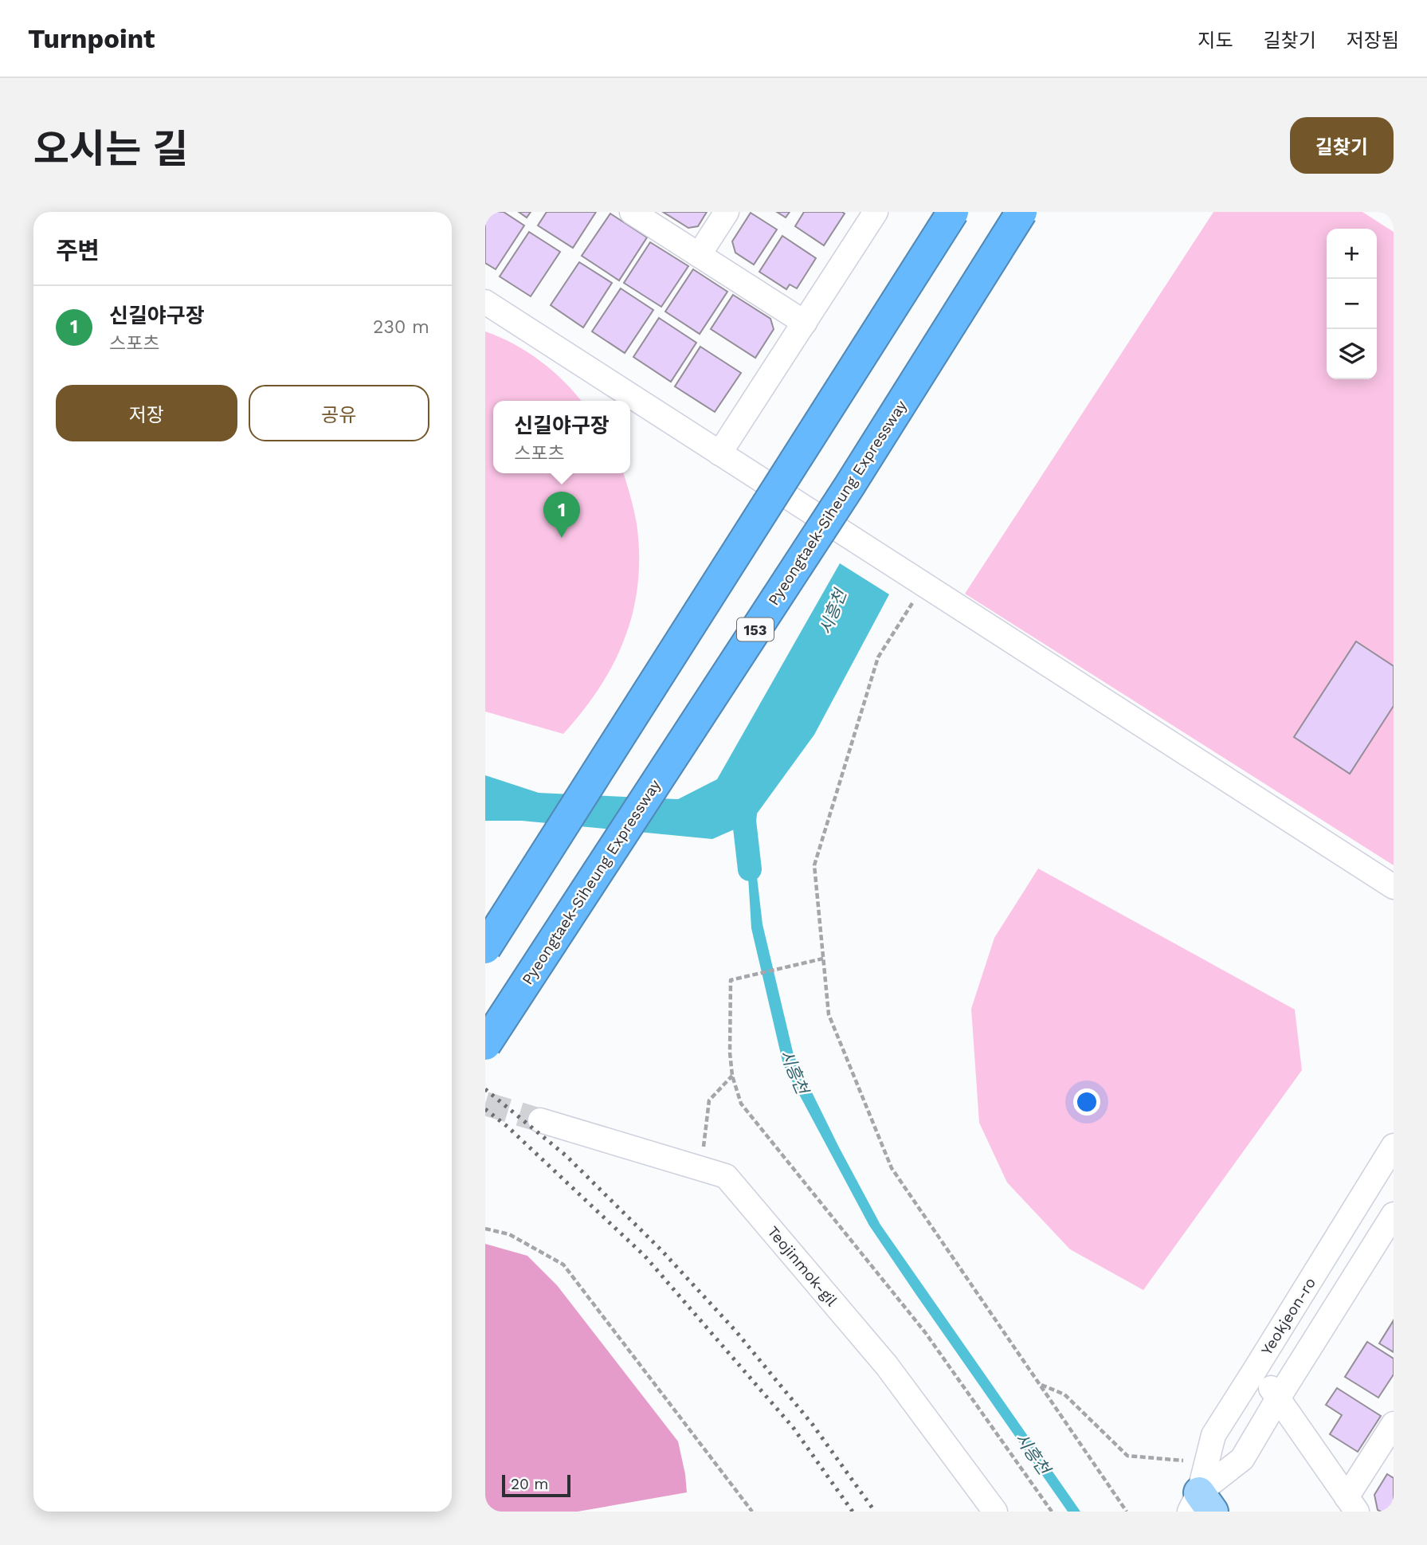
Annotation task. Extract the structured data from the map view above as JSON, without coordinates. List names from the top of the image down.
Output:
{
  "streets": {
    "highway": ["Pyeongtaek-Siheung Expressway", "153"],
    "street": ["Teojinmok-gil", "Yeokjeon-ro"]
  },
  "water": ["시흥천"],
  "scale_bar": "20 m",
  "page": {
    "header": "Turnpoint",
    "nav": ["지도", "길찾기", "저장됨"],
    "title": "오시는 길",
    "buttons": [
      "길찾기",
      ["저장", "공유"]
    ],
    "heading": "주변",
    "map_buttons": ["+", "−"],
    "list": [
      {
        "mark": "1",
        "name": "신길야구장",
        "note": "스포츠",
        "value": "230 m"
      }
    ],
    "popup": ["신길야구장", "스포츠"],
    "pins": "1",
    "scale": "20 m"
  }
}
